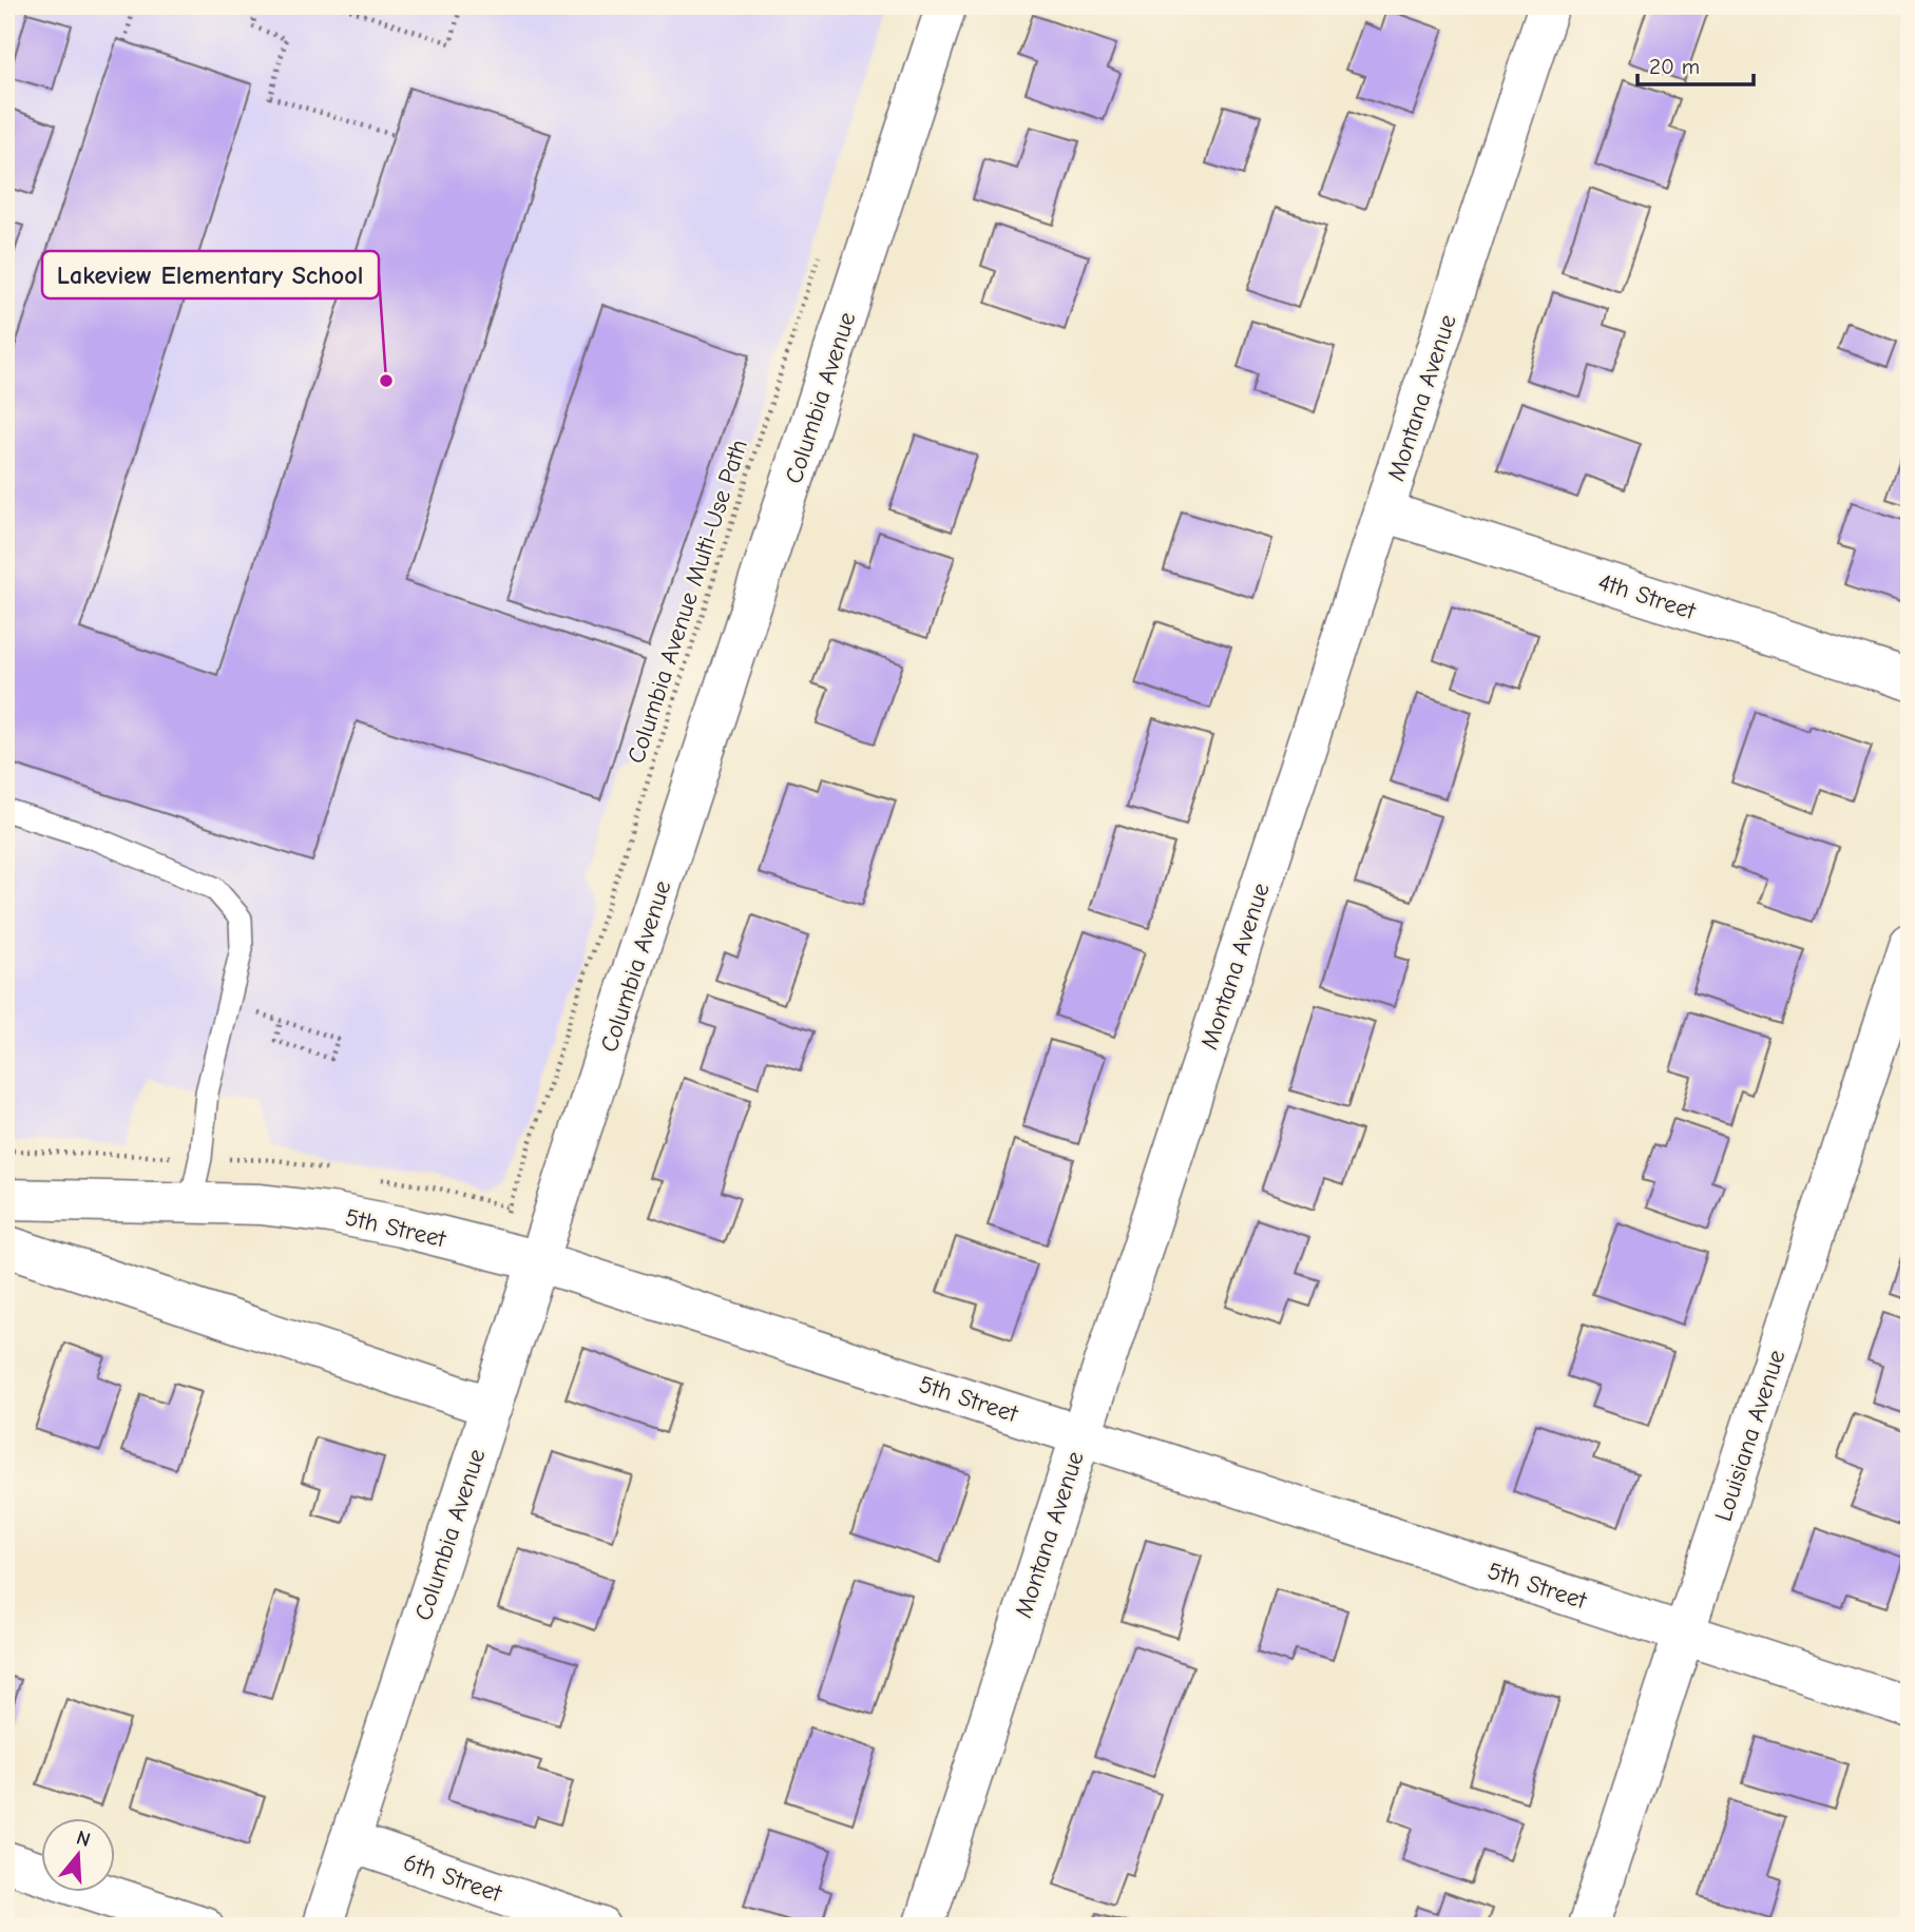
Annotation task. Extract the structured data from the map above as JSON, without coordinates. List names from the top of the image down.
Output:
{
  "streets": {
    "street": [
      "Columbia Avenue",
      "Montana Avenue",
      "4th Street",
      "5th Street",
      "Louisiana Avenue",
      "6th Street"
    ],
    "path": ["Columbia Avenue Multi-Use Path"]
  },
  "crossings": [
    ["Columbia Avenue", "5th Street"],
    ["Columbia Avenue", "6th Street"],
    ["Montana Avenue", "4th Street"],
    ["Montana Avenue", "5th Street"],
    ["5th Street", "Louisiana Avenue"]
  ],
  "places": ["Lakeview Elementary School"],
  "scale_bar": "20 m",
  "north": "top"
}
